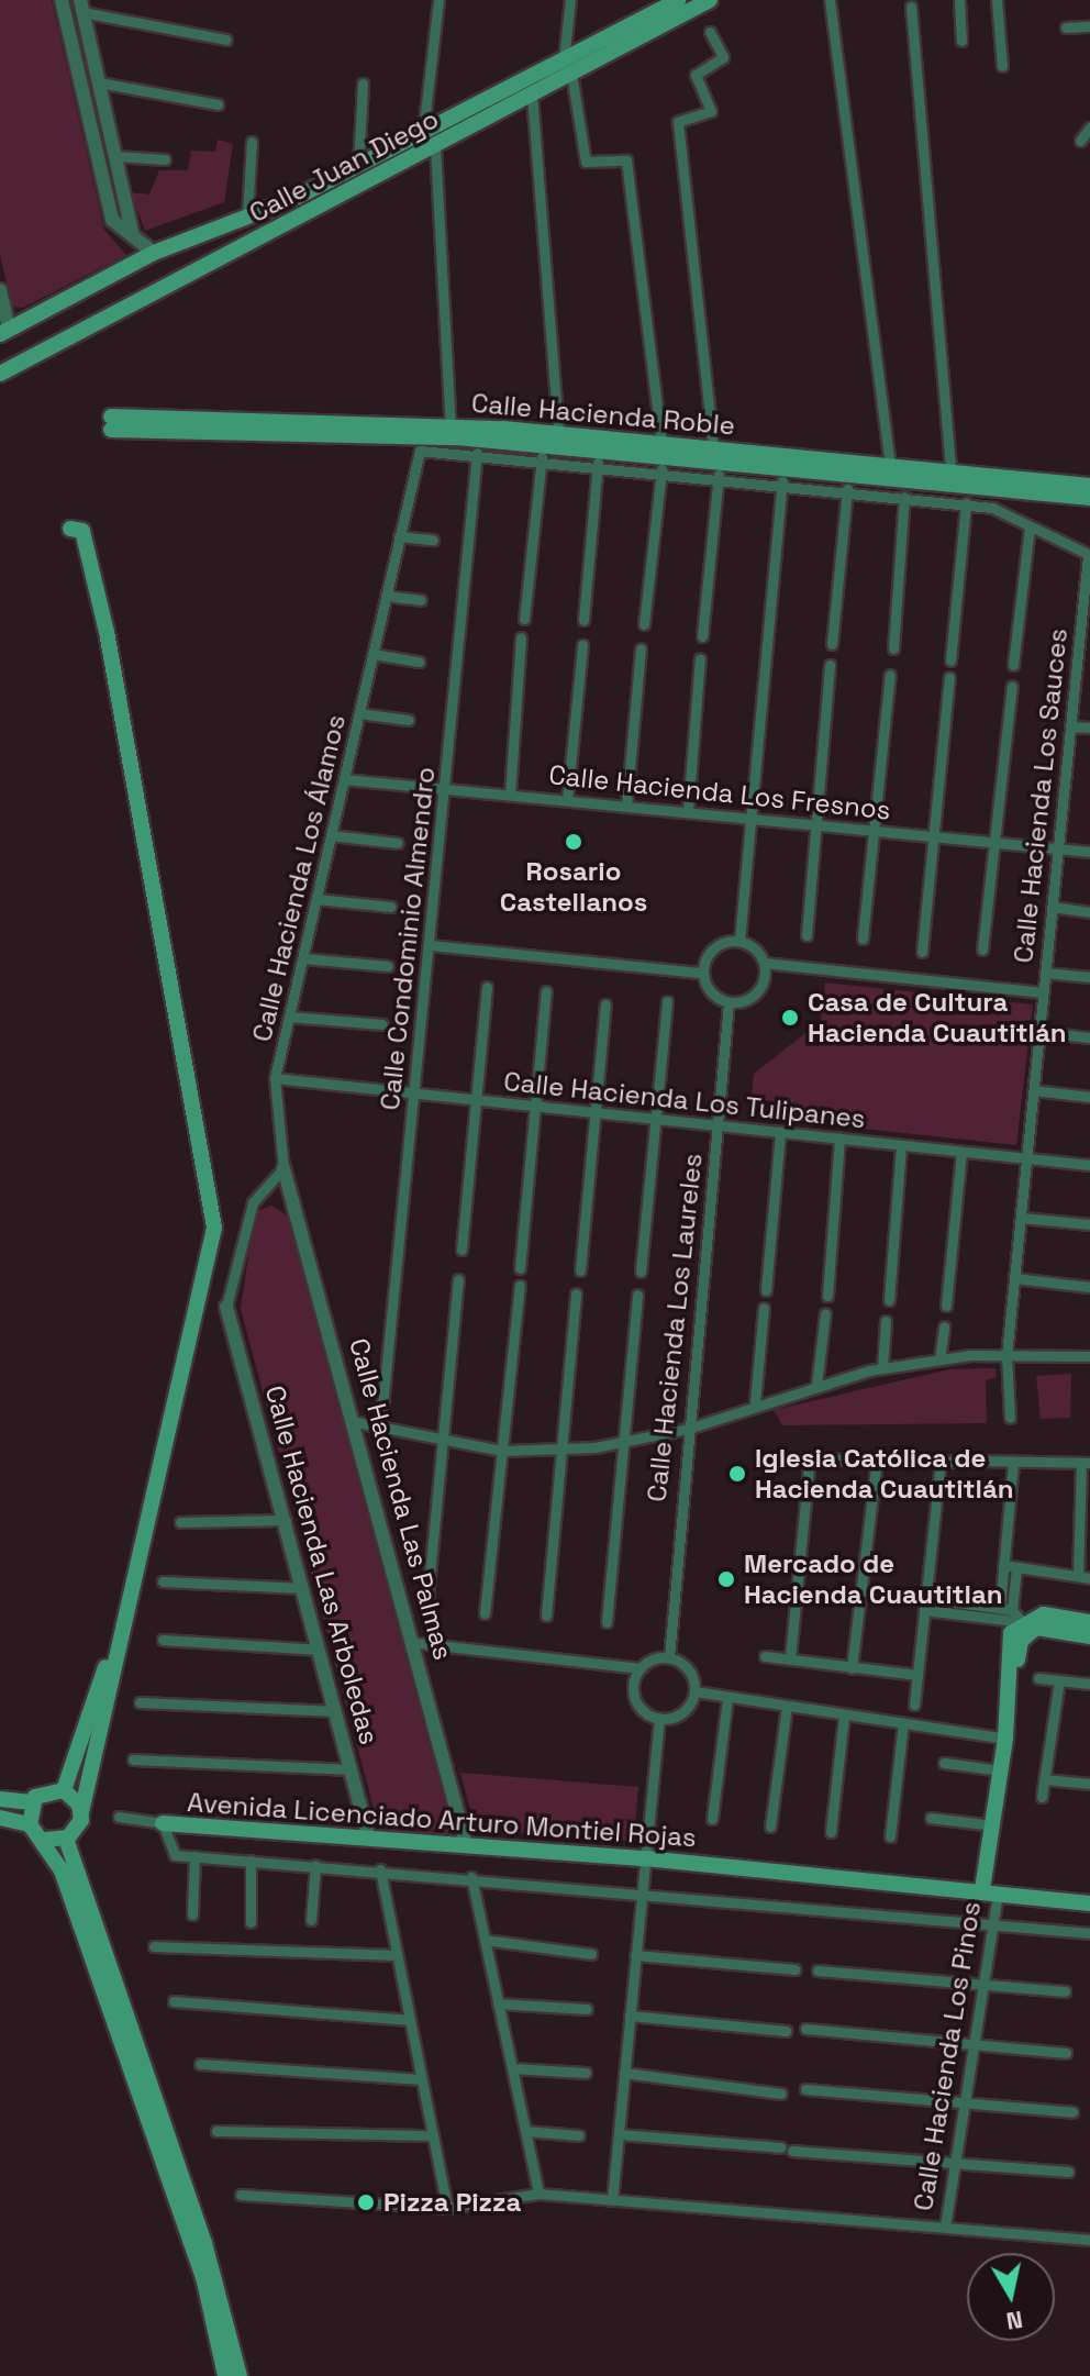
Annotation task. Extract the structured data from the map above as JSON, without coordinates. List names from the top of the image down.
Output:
{
  "streets": {
    "main road": [
      "Calle Juan Diego",
      "Calle Hacienda Roble",
      "Avenida Licenciado Arturo Montiel Rojas",
      "Calle Hacienda Los Pinos"
    ],
    "street": [
      "Calle Hacienda Los Fresnos",
      "Calle Hacienda Los Sauces",
      "Calle Hacienda Los Álamos",
      "Calle Condominio Almendro",
      "Calle Hacienda Los Tulipanes",
      "Calle Hacienda Los Laureles",
      "Calle Hacienda Las Palmas",
      "Calle Hacienda Las Arboledas"
    ]
  },
  "crossings": [
    ["Calle Hacienda Roble", "Calle Hacienda Los Sauces"],
    ["Calle Hacienda Roble", "Calle Hacienda Los Álamos"],
    ["Calle Hacienda Roble", "Calle Condominio Almendro"],
    ["Calle Hacienda Los Fresnos", "Calle Hacienda Los Sauces"],
    ["Calle Hacienda Los Fresnos", "Calle Hacienda Los Álamos"],
    ["Calle Hacienda Los Fresnos", "Calle Condominio Almendro"],
    ["Calle Hacienda Los Sauces", "Calle Hacienda Los Tulipanes"],
    ["Calle Hacienda Los Álamos", "Calle Hacienda Los Tulipanes"],
    ["Calle Hacienda Los Álamos", "Calle Hacienda Las Palmas"],
    ["Calle Condominio Almendro", "Calle Hacienda Los Tulipanes"],
    ["Calle Hacienda Los Tulipanes", "Calle Hacienda Los Laureles"],
    ["Calle Hacienda Las Palmas", "Avenida Licenciado Arturo Montiel Rojas"],
    ["Calle Hacienda Las Arboledas", "Avenida Licenciado Arturo Montiel Rojas"],
    ["Avenida Licenciado Arturo Montiel Rojas", "Calle Hacienda Los Pinos"]
  ],
  "places": [
    "Rosario Castellanos",
    "Casa de Cultura Hacienda Cuautitlán",
    "Iglesia Católica de Hacienda Cuautitlán",
    "Mercado de Hacienda Cuautitlan",
    "Pizza Pizza"
  ],
  "north": "bottom"
}
